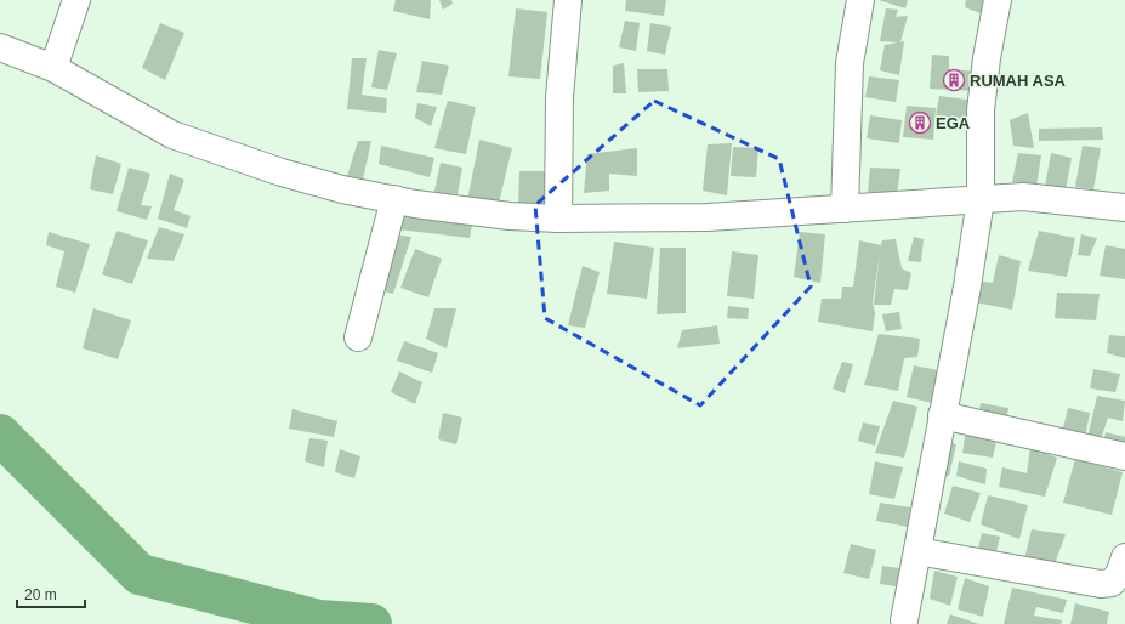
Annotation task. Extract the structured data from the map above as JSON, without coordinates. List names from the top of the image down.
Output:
{
  "places": {
    "building": ["RUMAH ASA", "EGA"]
  },
  "scale_bar": "20 m"
}
